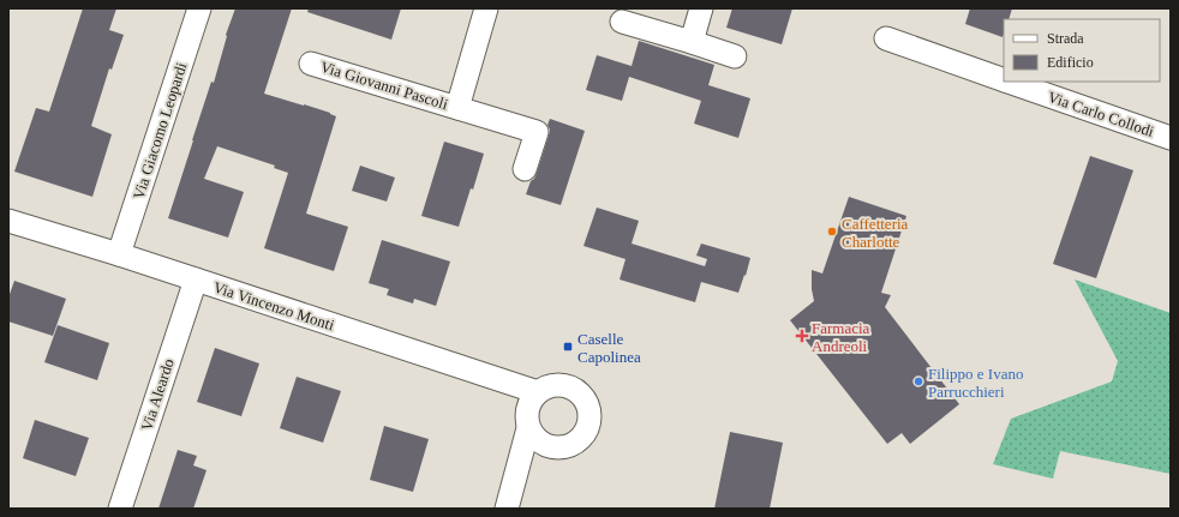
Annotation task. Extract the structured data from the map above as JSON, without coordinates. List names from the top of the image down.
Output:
{
  "streets": {
    "street": [
      "Via Giovanni Pascoli",
      "Via Carlo Collodi",
      "Via Giacomo Leopardi",
      "Via Vincenzo Monti",
      "Via Aleardo"
    ]
  },
  "crossings": [
    ["Via Giacomo Leopardi", "Via Vincenzo Monti"],
    ["Via Vincenzo Monti", "Via Aleardo"]
  ],
  "places": {
    "other": ["Caffetteria Charlotte", "Filippo e Ivano Parrucchieri"],
    "health": ["Farmacia Andreoli"],
    "transit": ["Caselle Capolinea"]
  },
  "legend": ["Strada", "Edificio"]
}
